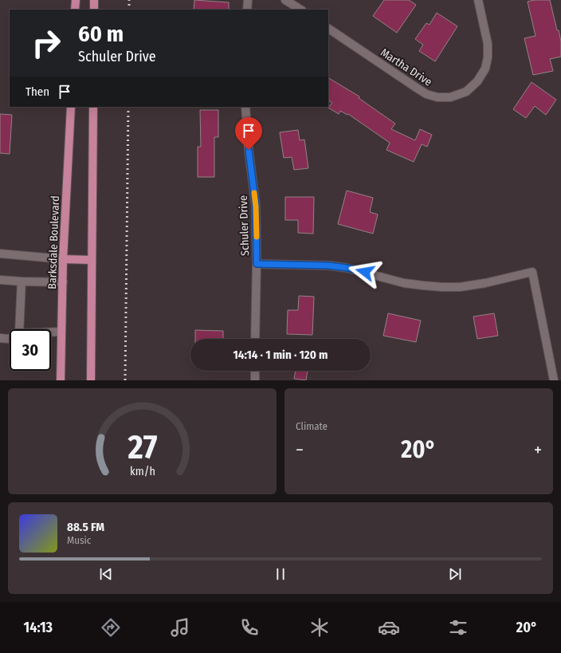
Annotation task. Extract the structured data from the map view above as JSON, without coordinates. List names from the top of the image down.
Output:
{
  "streets": {
    "main road": ["Barksdale Boulevard"],
    "street": ["Martha Drive", "Schuler Drive"]
  },
  "page": {
    "turn": ["60 m", "Schuler Drive"],
    "then": "Then",
    "limit": "30",
    "trip": "14:14 · 1 min · 120 m",
    "tile": "Climate",
    "heat": ["−", "20°", "+"],
    "song": ["88.5 FM", "Music"],
    "tabs": ["14:13", "20°"],
    "gauge": ["27", "km/h"]
  }
}
